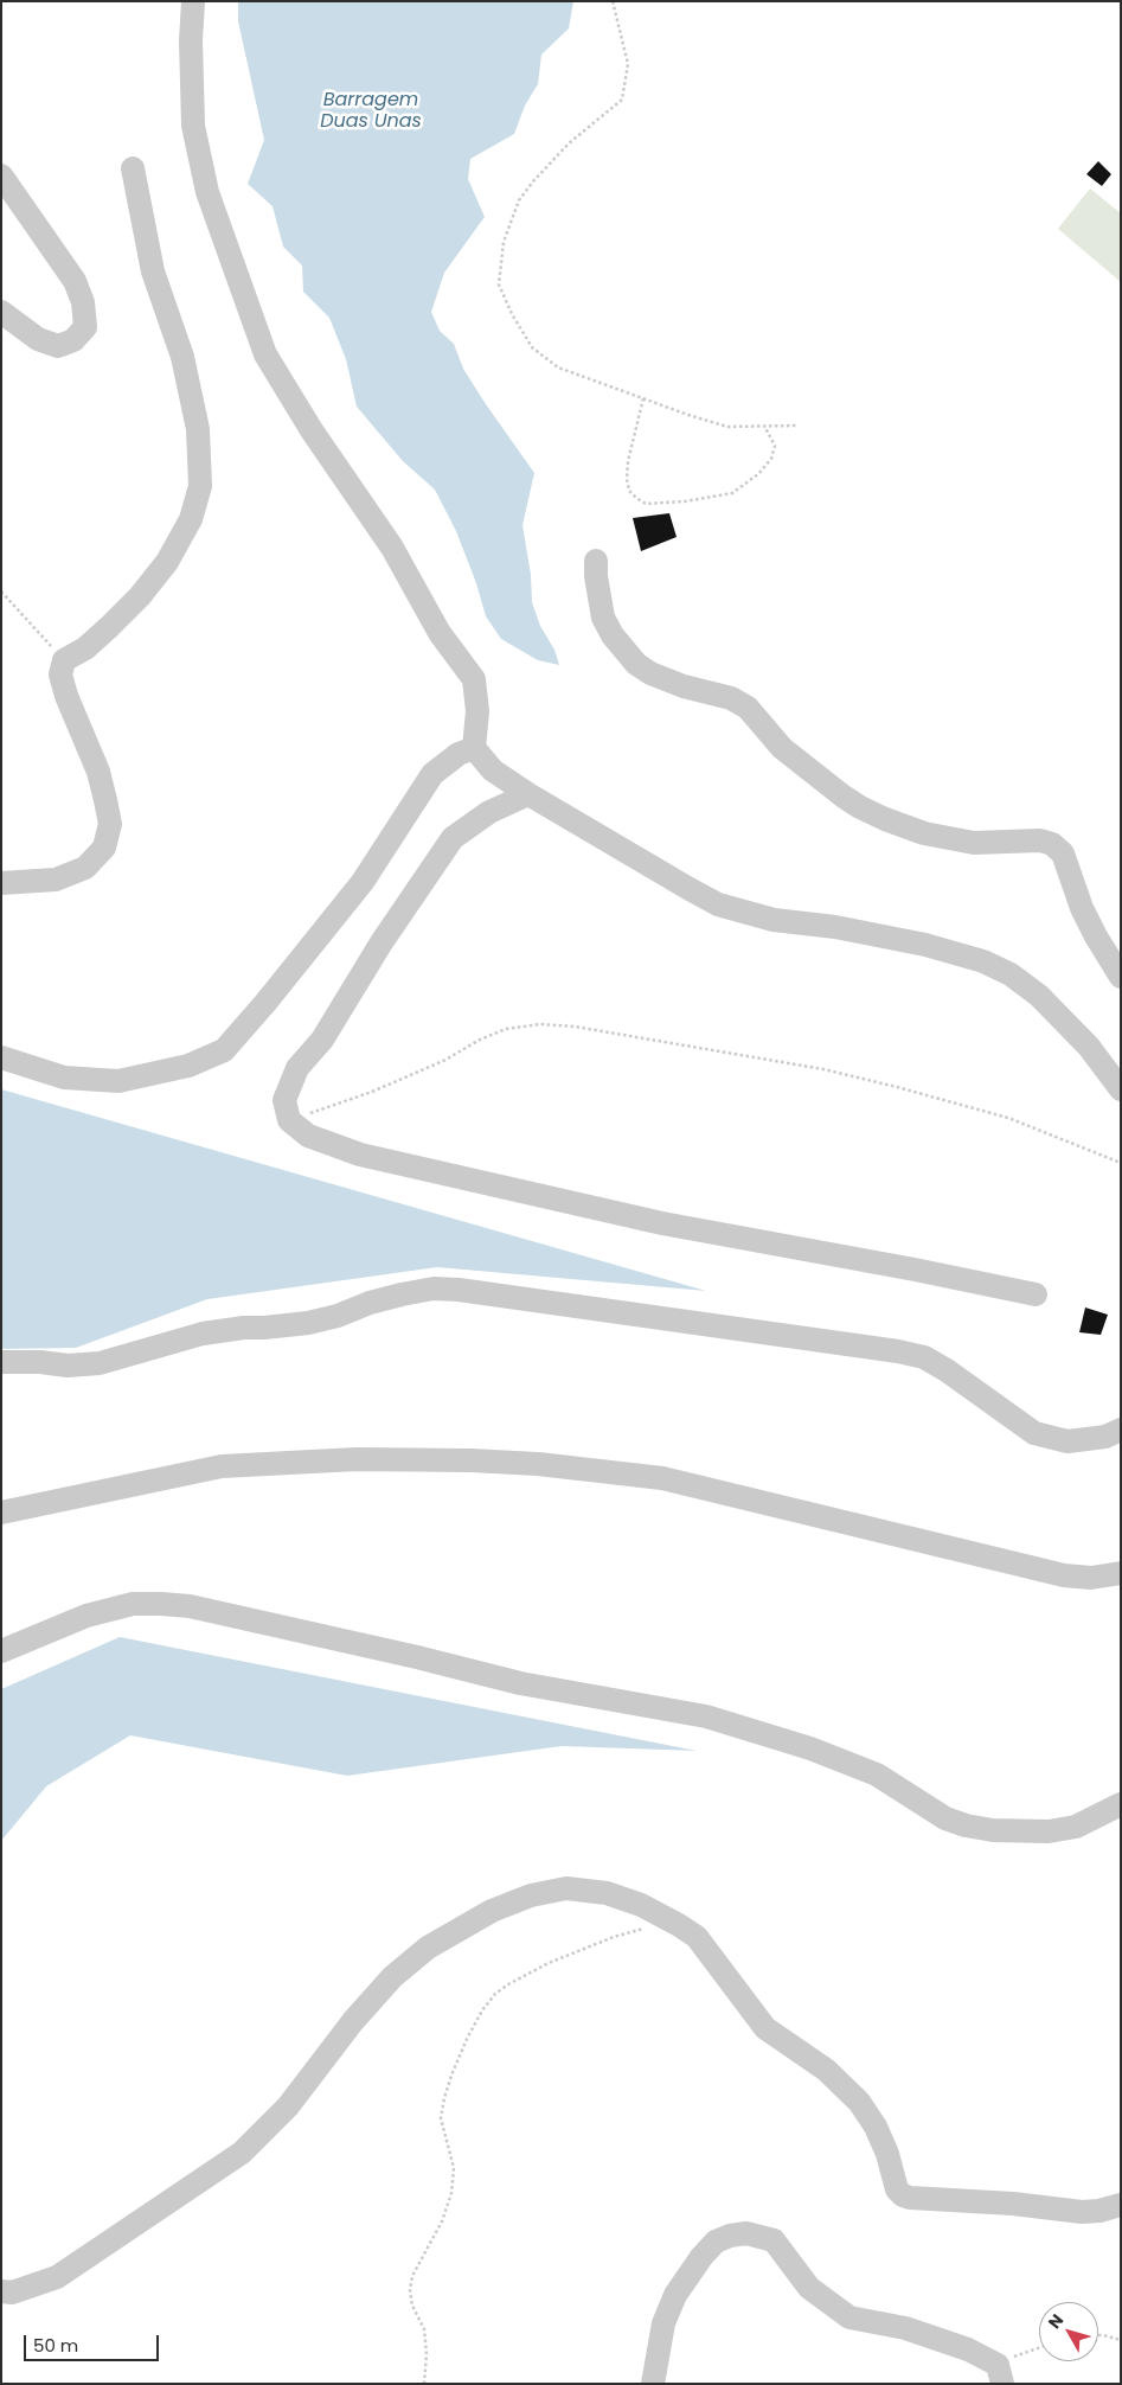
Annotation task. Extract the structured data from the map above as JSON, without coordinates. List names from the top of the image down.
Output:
{
  "water": ["Barragem Duas Unas"],
  "scale_bar": "50 m",
  "north": "top left"
}
